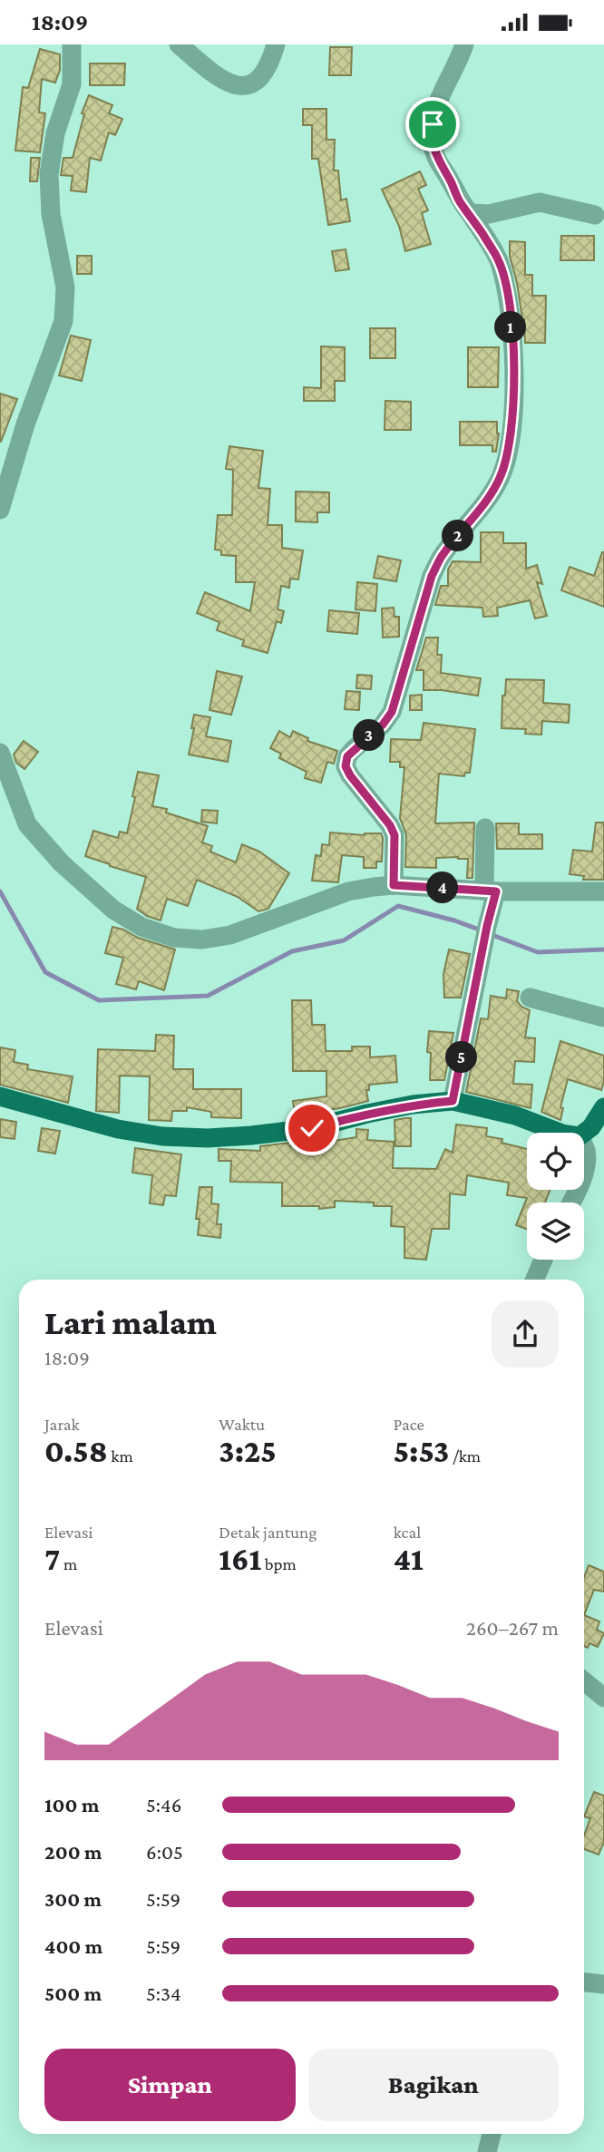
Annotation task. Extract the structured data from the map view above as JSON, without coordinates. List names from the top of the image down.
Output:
{
  "page": {
    "status": "18:09",
    "pins": [
      "1",
      "2",
      "3",
      "4",
      "5"
    ],
    "heading": ["Lari malam", "18:09"],
    "stats": [
      ["Jarak", "0.58 km"],
      ["Waktu", "3:25"],
      ["Pace", "5:53 /km"],
      ["Elevasi", "7 m"],
      ["Detak jantung", "161 bpm"],
      ["kcal", "41"]
    ],
    "chart": ["Elevasi", "260–267 m"],
    "list": [
      {
        "name": "100 m",
        "note": "5:46"
      },
      {
        "name": "200 m",
        "note": "6:05"
      },
      {
        "name": "300 m",
        "note": "5:59"
      },
      {
        "name": "400 m",
        "note": "5:59"
      },
      {
        "name": "500 m",
        "note": "5:34"
      }
    ],
    "buttons": ["Simpan", "Bagikan"]
  }
}
